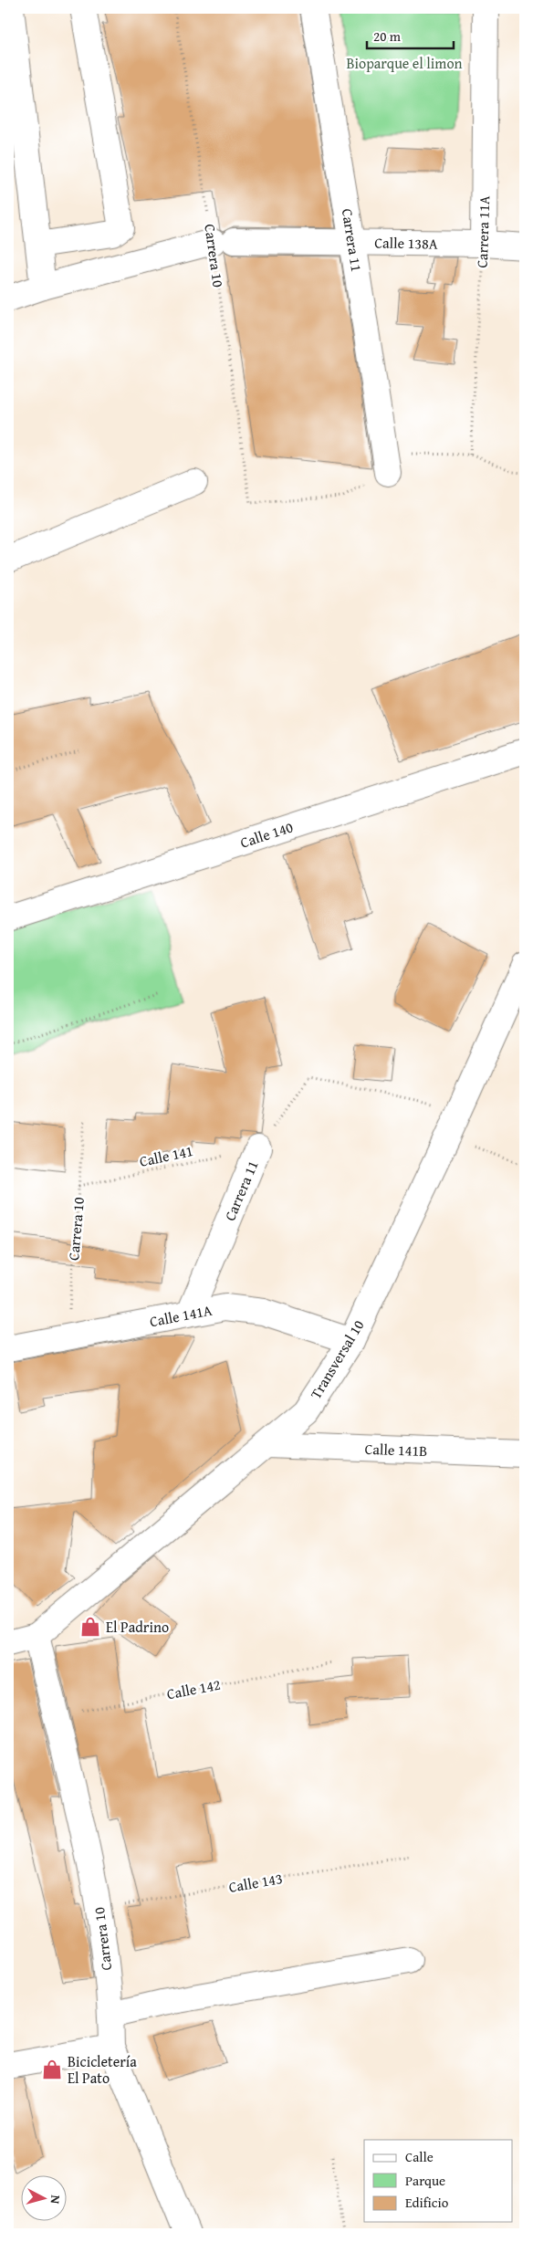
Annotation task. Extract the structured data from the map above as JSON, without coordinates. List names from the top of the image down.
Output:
{
  "streets": {
    "street": [
      "Carrera 11A",
      "Carrera 11",
      "Calle 138A",
      "Carrera 10",
      "Calle 140",
      "Calle 141A",
      "Transversal 10",
      "Calle 141B"
    ],
    "path": ["Calle 141", "Calle 142", "Calle 143"]
  },
  "crossings": [
    ["Carrera 11A", "Calle 138A"],
    ["Carrera 11", "Calle 138A"],
    ["Carrera 11", "Calle 141"],
    ["Carrera 11", "Calle 141A"],
    ["Carrera 11", "Transversal 10"],
    ["Calle 138A", "Carrera 10"],
    ["Carrera 10", "Calle 141"],
    ["Carrera 10", "Calle 141A"],
    ["Carrera 10", "Transversal 10"],
    ["Carrera 10", "Calle 142"],
    ["Carrera 10", "Calle 143"],
    ["Calle 141A", "Transversal 10"],
    ["Transversal 10", "Calle 141B"]
  ],
  "parks": ["Bioparque el limon"],
  "places": {
    "shop": ["El Padrino", "Bicicletería El Pato"]
  },
  "legend": ["Calle", "Parque", "Edificio"],
  "scale_bar": "20 m",
  "north": "right"
}
